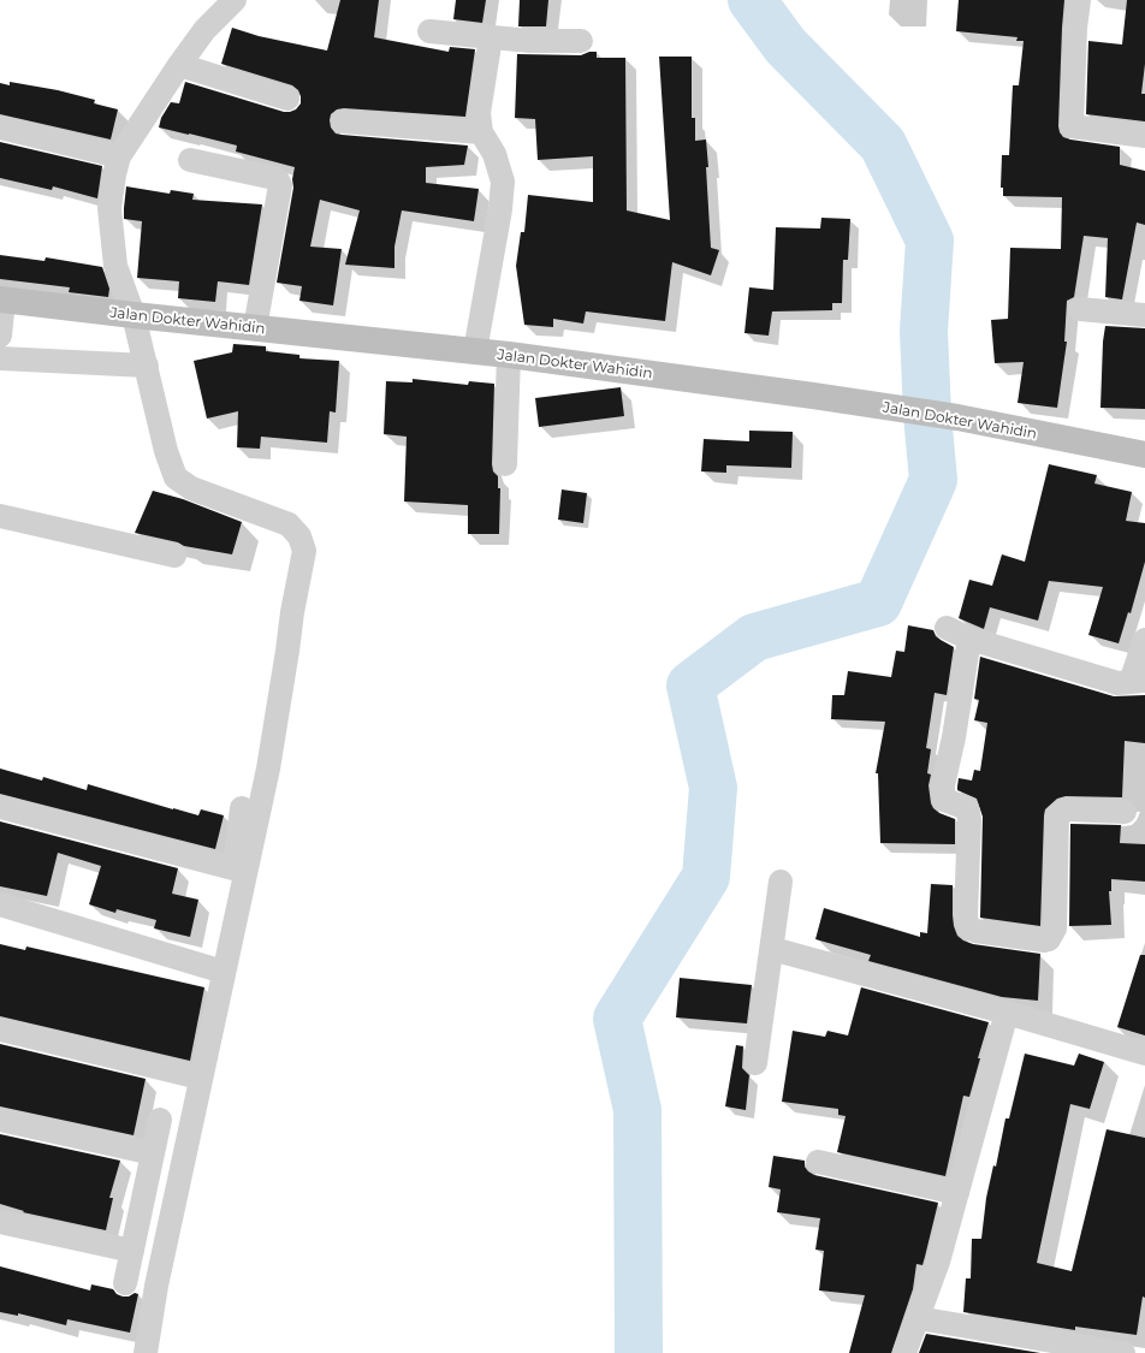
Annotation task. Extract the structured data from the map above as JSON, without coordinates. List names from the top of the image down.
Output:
{
  "streets": {
    "main road": ["Jalan Dokter Wahidin"]
  }
}
